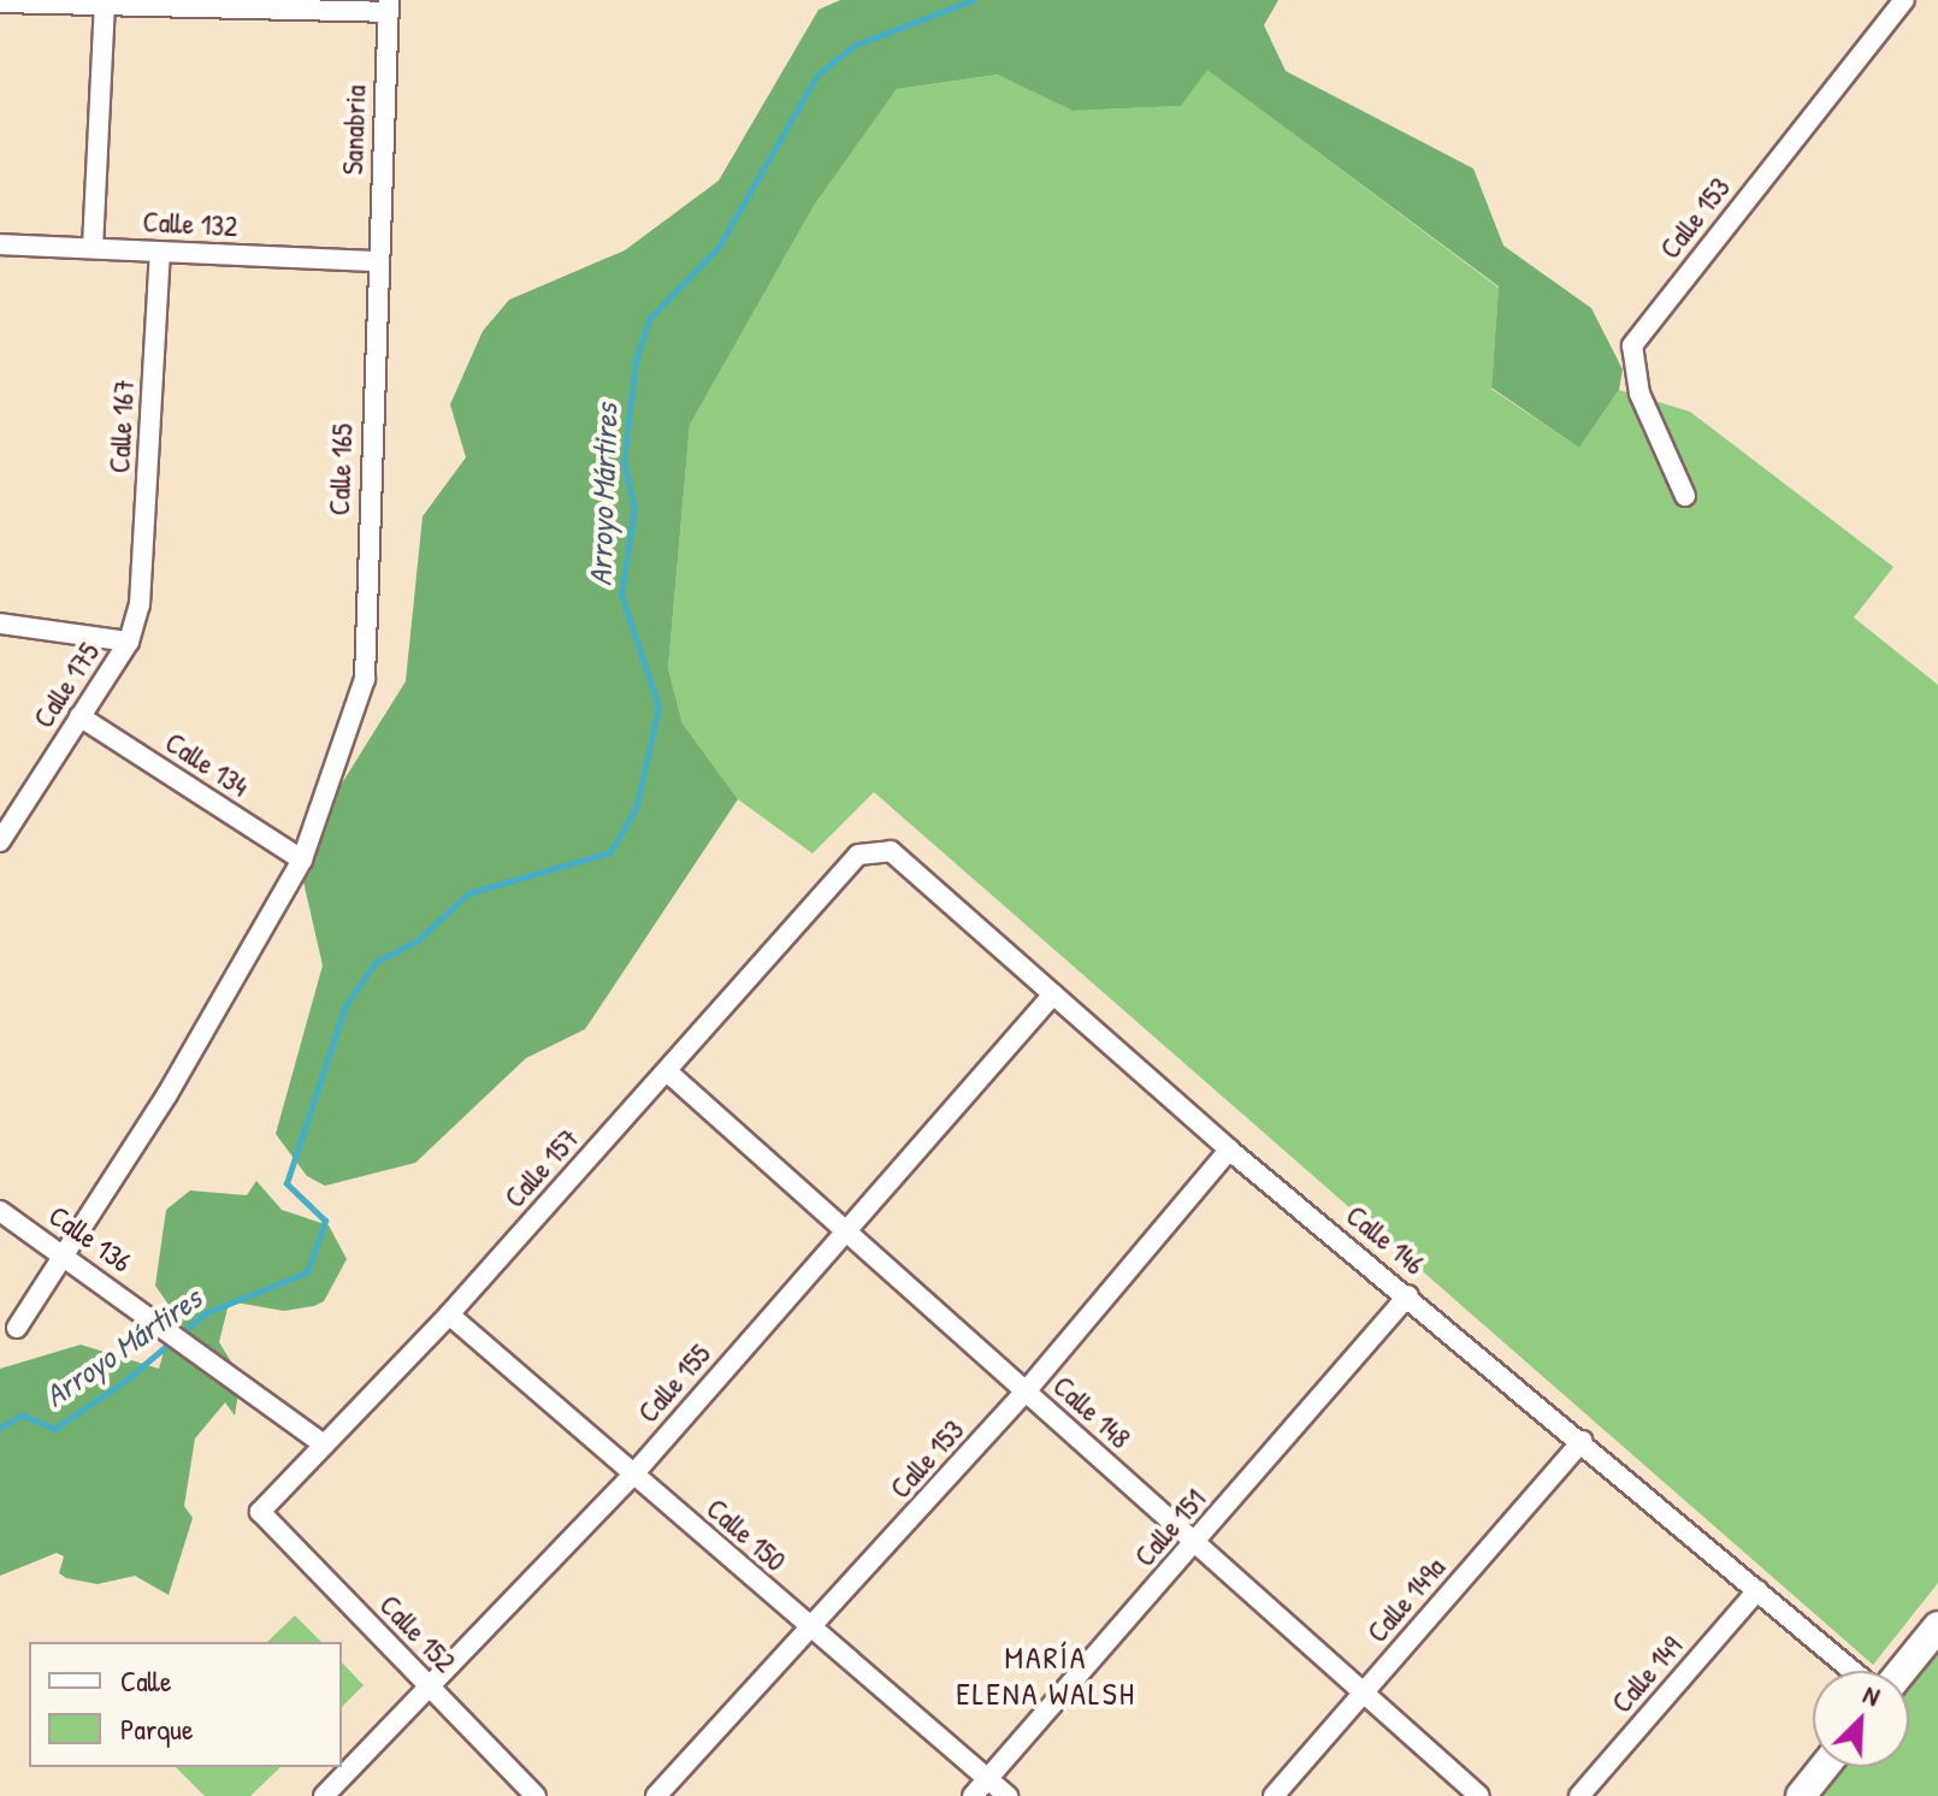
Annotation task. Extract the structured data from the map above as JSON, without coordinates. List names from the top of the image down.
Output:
{
  "streets": {
    "street": [
      "Sanabria",
      "Calle 153",
      "Calle 132",
      "Calle 167",
      "Calle 165",
      "Calle 175",
      "Calle 134",
      "Calle 157",
      "Calle 136",
      "Calle 146",
      "Calle 155",
      "Calle 148",
      "Calle 151",
      "Calle 150",
      "Calle 149a",
      "Calle 152",
      "Calle 149"
    ]
  },
  "crossings": [
    ["Sanabria", "Calle 132"],
    ["Sanabria", "Calle 165"],
    ["Calle 153", "Calle 146"],
    ["Calle 153", "Calle 148"],
    ["Calle 153", "Calle 150"],
    ["Calle 132", "Calle 167"],
    ["Calle 132", "Calle 165"],
    ["Calle 167", "Calle 175"],
    ["Calle 165", "Calle 134"],
    ["Calle 165", "Calle 136"],
    ["Calle 175", "Calle 134"],
    ["Calle 157", "Calle 136"],
    ["Calle 157", "Calle 146"],
    ["Calle 157", "Calle 148"],
    ["Calle 157", "Calle 150"],
    ["Calle 157", "Calle 152"],
    ["Calle 146", "Calle 155"],
    ["Calle 146", "Calle 151"],
    ["Calle 146", "Calle 149a"],
    ["Calle 146", "Calle 149"],
    ["Calle 155", "Calle 148"],
    ["Calle 155", "Calle 150"],
    ["Calle 155", "Calle 152"],
    ["Calle 148", "Calle 151"],
    ["Calle 148", "Calle 149a"],
    ["Calle 151", "Calle 150"]
  ],
  "districts": ["MARÍA ELENA WALSH"],
  "water": ["Arroyo Mártires"],
  "legend": ["Calle", "Parque"],
  "north": "top right"
}
